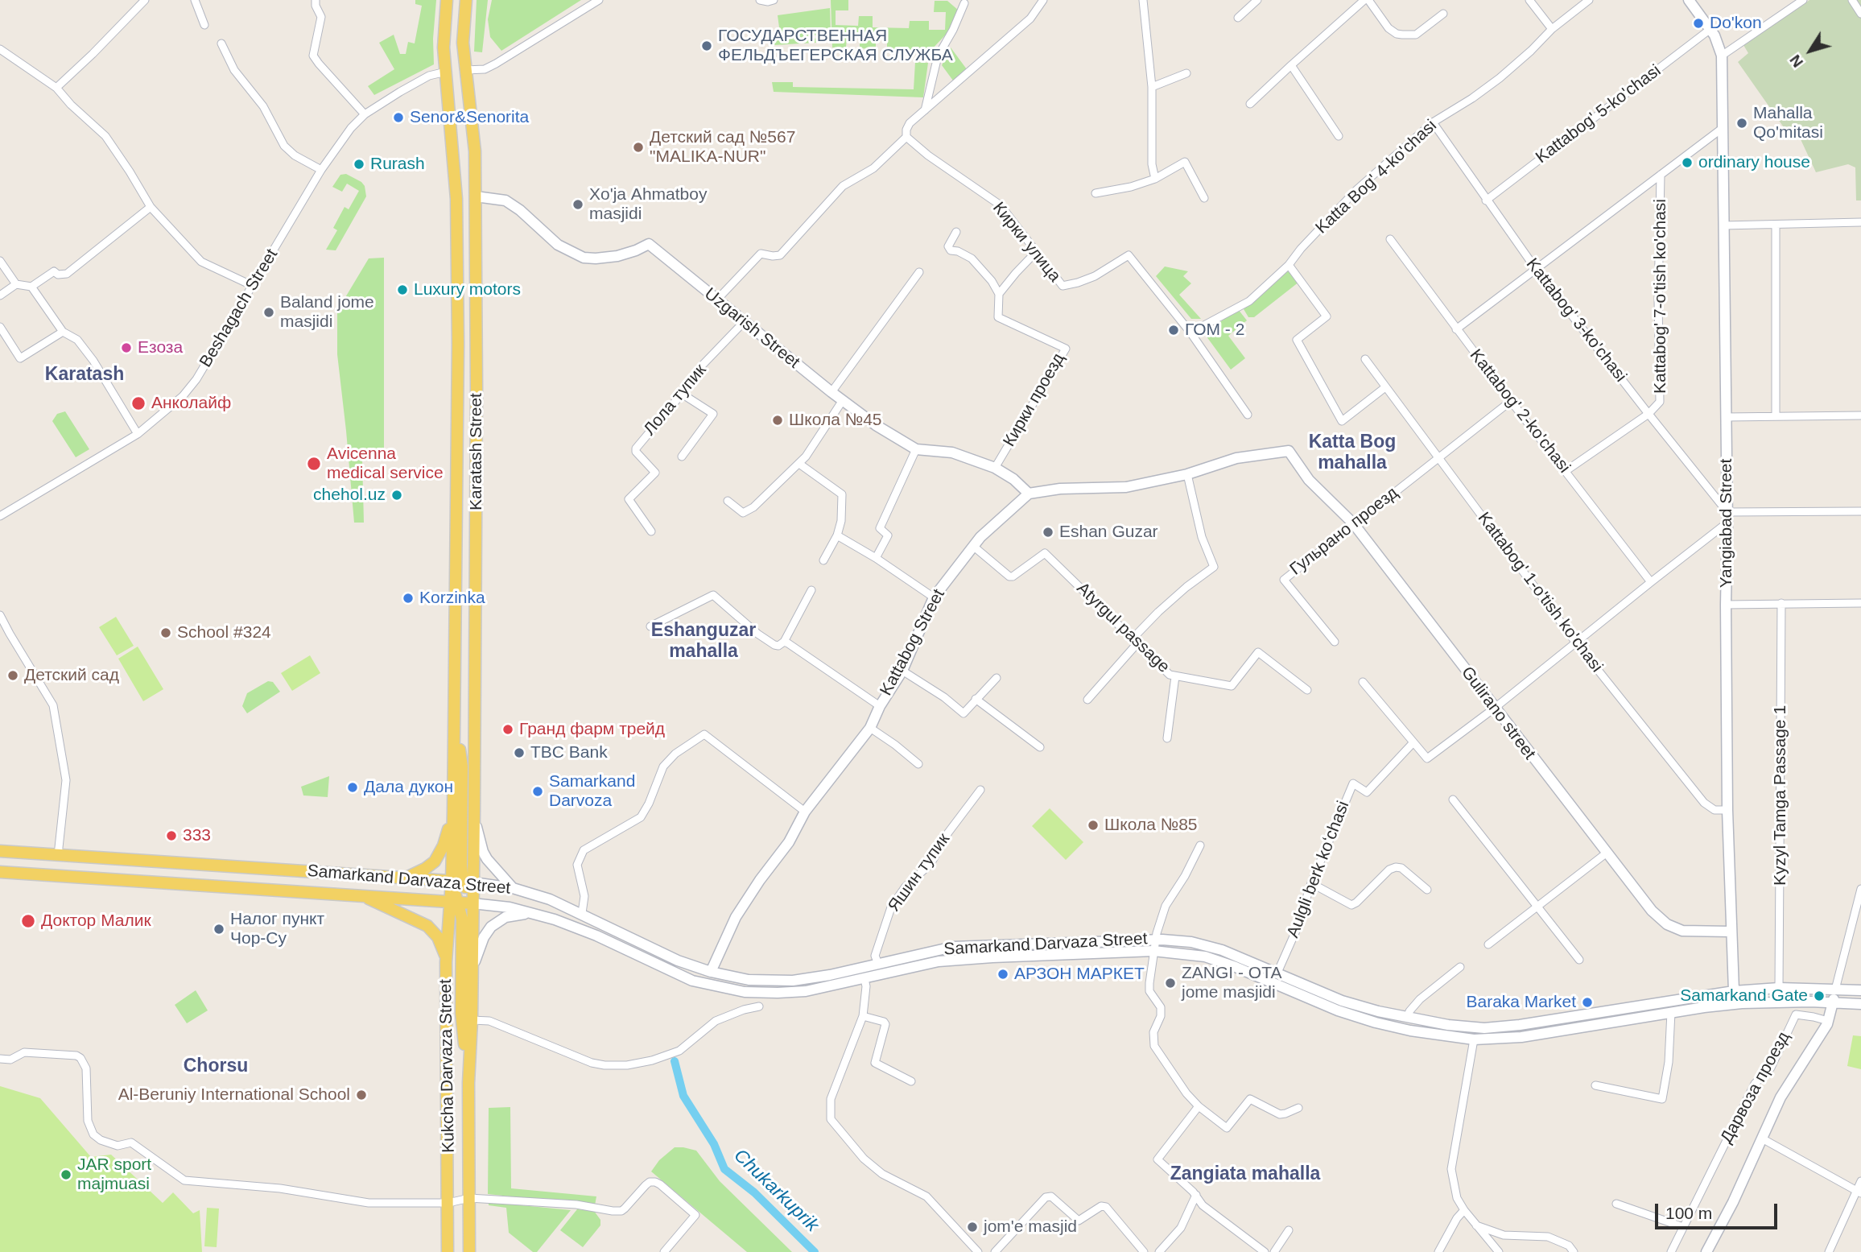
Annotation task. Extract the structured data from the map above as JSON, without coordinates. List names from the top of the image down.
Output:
{
  "streets": {
    "main road": ["Karatash Street", "Samarkand Darvaza Street", "Kukcha Darvaza Street"],
    "street": [
      "Kattabog' 5-ko'chasi",
      "Katta Bog' 4-ko'chasi",
      "Кирки улица",
      "Kattabog' 7-o'tish ko'chasi",
      "Beshagach Street",
      "Kattabog' 3-ko'chasi",
      "Uzgarish Street",
      "Лола тупик",
      "Кирки проезд",
      "Kattabog' 2-ko'chasi",
      "Yangiabad Street",
      "Гульрано проезд",
      "Kattabog' 1-o'tish ko'chasi",
      "Atyrgul passage",
      "Kattabog Street",
      "Gulirano street",
      "Kyzyl Tamga Passage 1",
      "Aulgli berk koʻchasi",
      "Яшин тупик",
      "Дарвоза проезд"
    ]
  },
  "crossings": [
    ["Kattabog' 5-ko'chasi", "Kattabog' 3-ko'chasi"],
    ["Katta Bog' 4-ko'chasi", "Кирки улица"],
    ["Katta Bog' 4-ko'chasi", "Kattabog' 3-ko'chasi"],
    ["Kattabog' 7-o'tish ko'chasi", "Kattabog' 3-ko'chasi"],
    ["Kattabog' 7-o'tish ko'chasi", "Kattabog' 2-ko'chasi"],
    ["Beshagach Street", "Karatash Street"],
    ["Kattabog' 3-ko'chasi", "Yangiabad Street"],
    ["Uzgarish Street", "Лола тупик"],
    ["Uzgarish Street", "Кирки проезд"],
    ["Uzgarish Street", "Karatash Street"],
    ["Uzgarish Street", "Kattabog Street"],
    ["Kattabog' 2-ko'chasi", "Гульрано проезд"],
    ["Karatash Street", "Samarkand Darvaza Street"],
    ["Karatash Street", "Kukcha Darvaza Street"],
    ["Yangiabad Street", "Kattabog' 1-o'tish ko'chasi"],
    ["Yangiabad Street", "Gulirano street"],
    ["Yangiabad Street", "Samarkand Darvaza Street"],
    ["Гульрано проезд", "Kattabog' 1-o'tish ko'chasi"],
    ["Гульрано проезд", "Gulirano street"],
    ["Atyrgul passage", "Kattabog Street"],
    ["Kattabog Street", "Samarkand Darvaza Street"],
    ["Kyzyl Tamga Passage 1", "Samarkand Darvaza Street"],
    ["Aulgli berk koʻchasi", "Samarkand Darvaza Street"],
    ["Яшин тупик", "Samarkand Darvaza Street"],
    ["Samarkand Darvaza Street", "Kukcha Darvaza Street"]
  ],
  "districts": [
    "Karatash",
    "Katta Bog mahalla",
    "Eshanguzar mahalla",
    "Chorsu",
    "Zangiata mahalla"
  ],
  "water": ["Chukarkuprik"],
  "places": [
    "Do'kon",
    "ГОСУДАРСТВЕННАЯ ФЕЛЬДЪЕГЕРСКАЯ СЛУЖБА",
    "Senor&Senorita",
    "Mahalla Qo'mitasi",
    "Детский сад №567 \"MALIKA-NUR\"",
    "ordinary house",
    "Rurash",
    "Xo'ja Ahmatboy masjidi",
    "Luxury motors",
    "Baland jome masjidi",
    "ГОМ - 2",
    "Езоза",
    "Анколайф",
    "Школа №45",
    "Avicenna medical service",
    "chehol.uz",
    "Eshan Guzar",
    "Korzinka",
    "School #324",
    "Детский сад",
    "Гранд фарм трейд",
    "TBC Bank",
    "Дала дукон",
    "Samarkand Darvoza",
    "Школа №85",
    "333",
    "Доктор Малик",
    "Налог пункт Чор-Су",
    "АРЗОН МАРКЕТ",
    "ZANGI - OTA jome masjidi",
    "Samarkand Gate",
    "Baraka Market",
    "Al-Beruniy International School",
    "JAR sport majmuasi",
    "jom'e masjid"
  ],
  "scale_bar": "100 m",
  "north": "bottom left"
}
